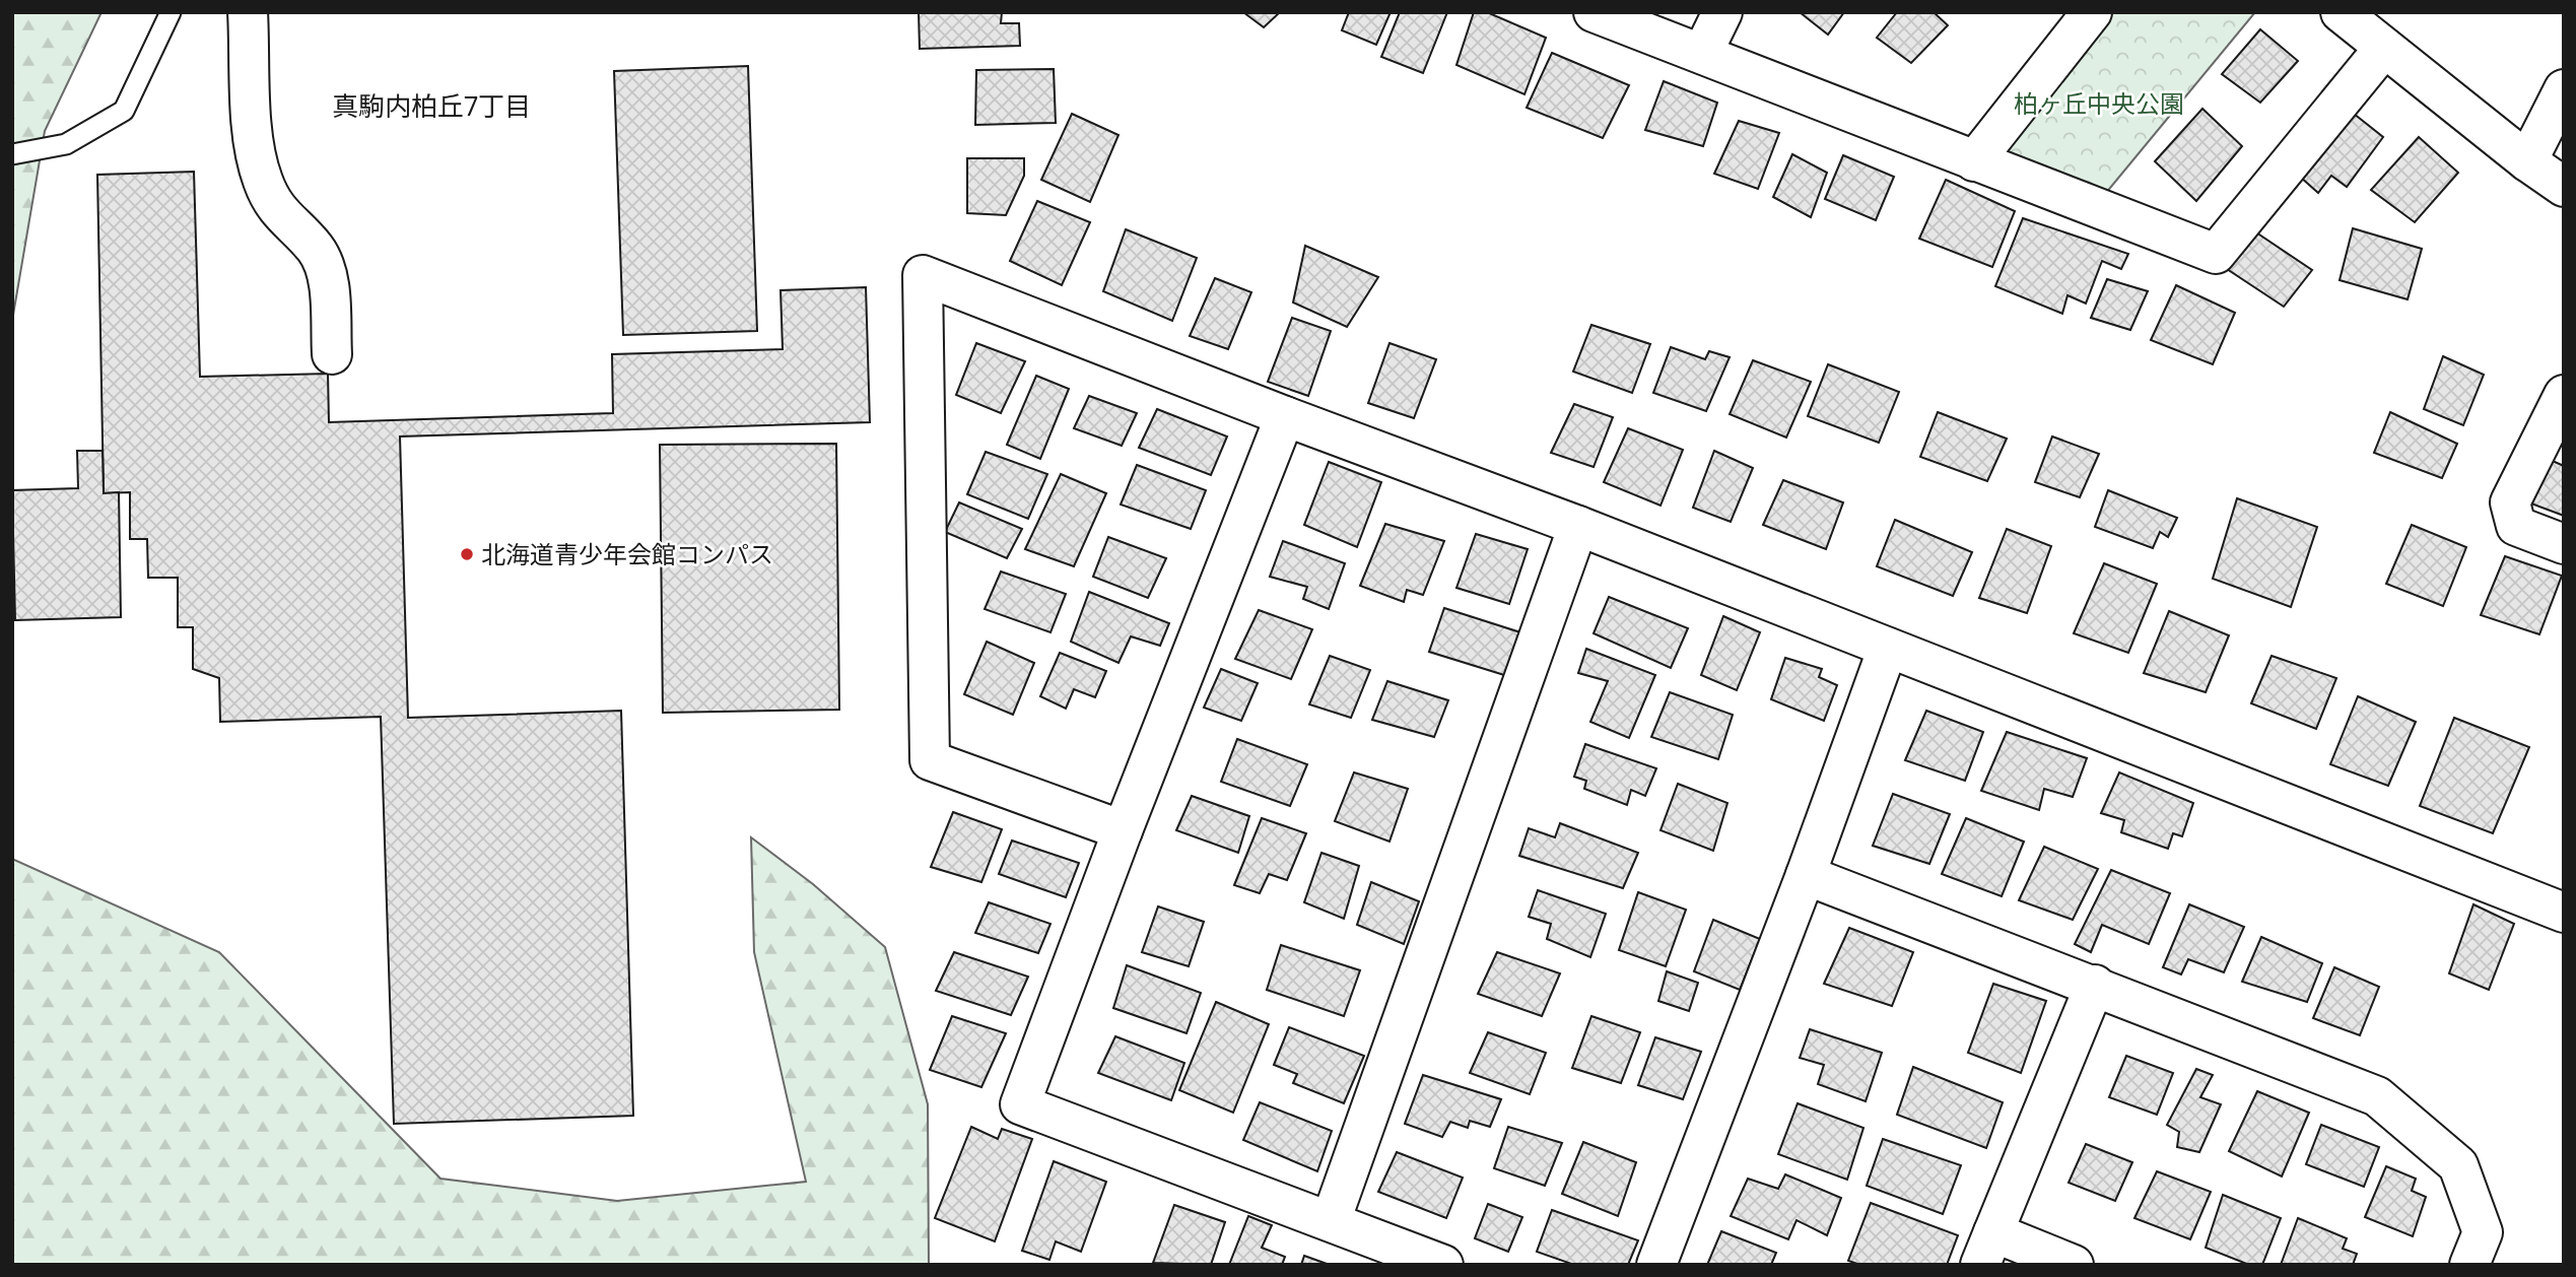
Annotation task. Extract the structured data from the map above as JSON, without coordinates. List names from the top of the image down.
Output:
{
  "districts": ["真駒内柏丘7丁目"],
  "parks": ["柏ヶ丘中央公園"],
  "places": ["北海道青少年会館コンパス"]
}
